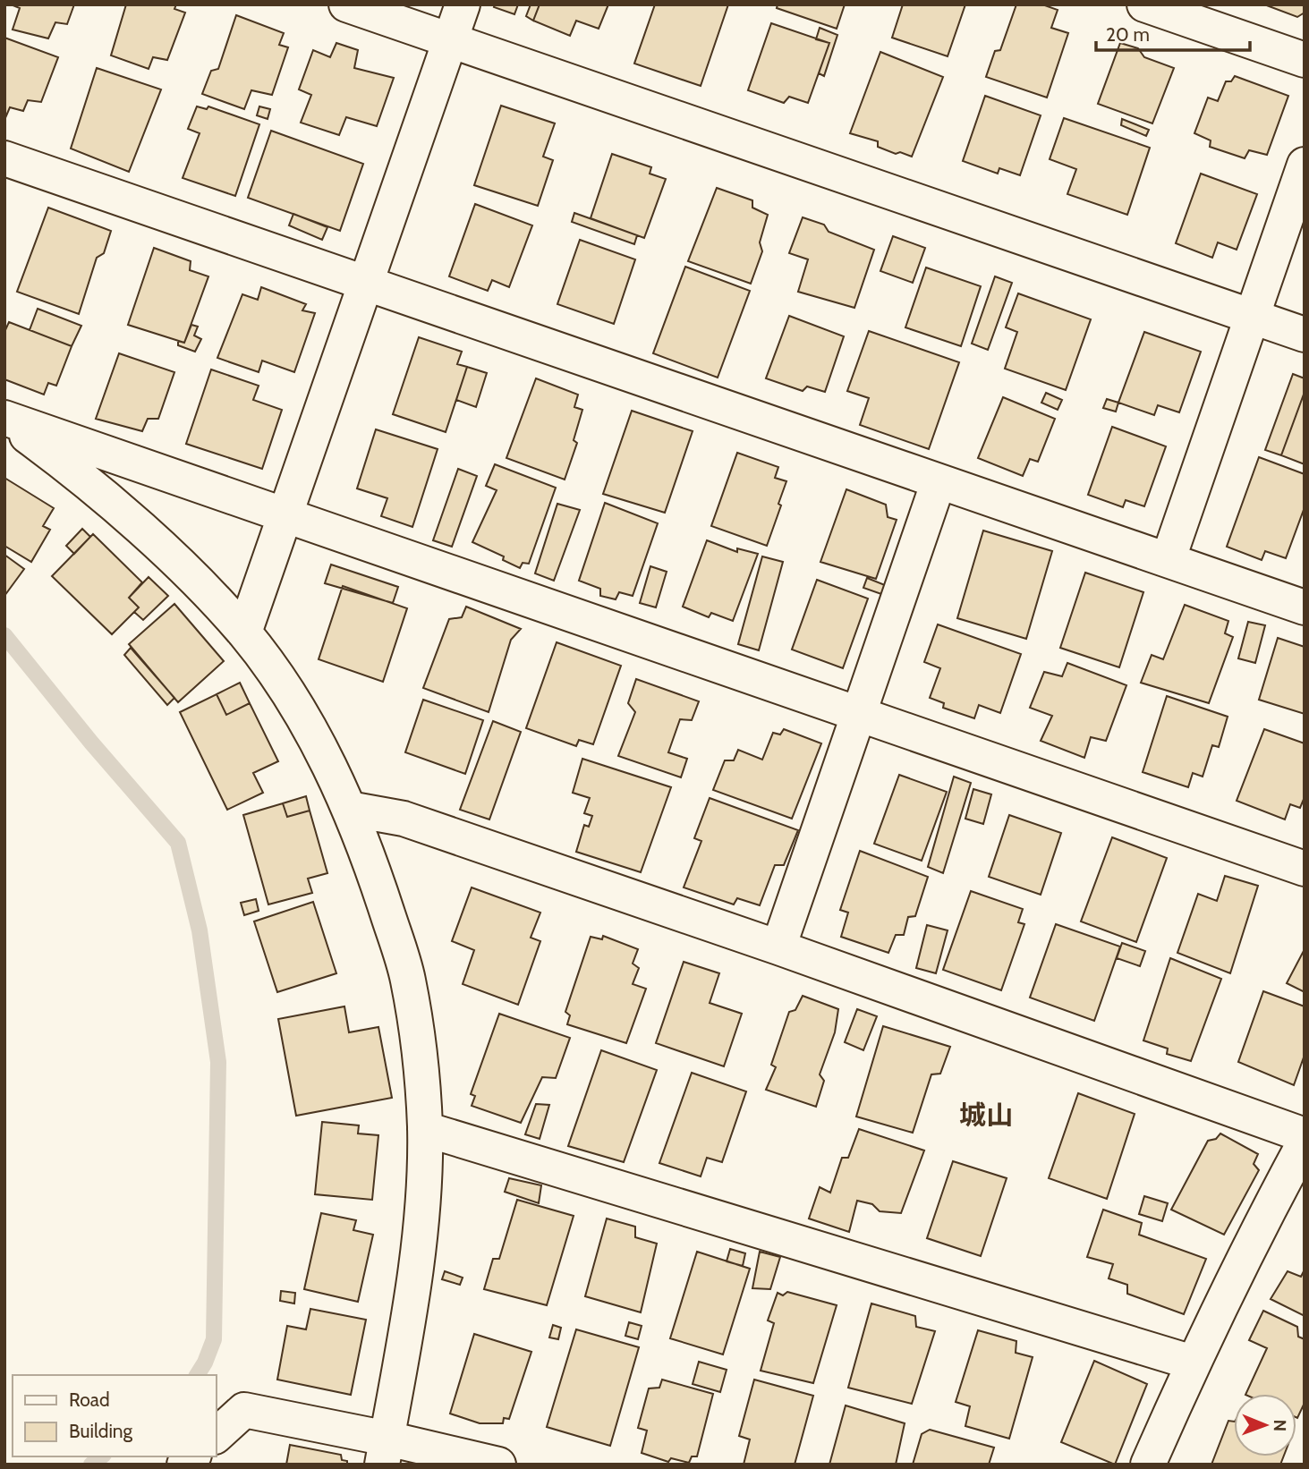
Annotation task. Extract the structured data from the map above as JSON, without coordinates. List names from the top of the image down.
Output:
{
  "districts": ["城山"],
  "legend": ["Road", "Building"],
  "scale_bar": "20 m",
  "north": "right"
}
